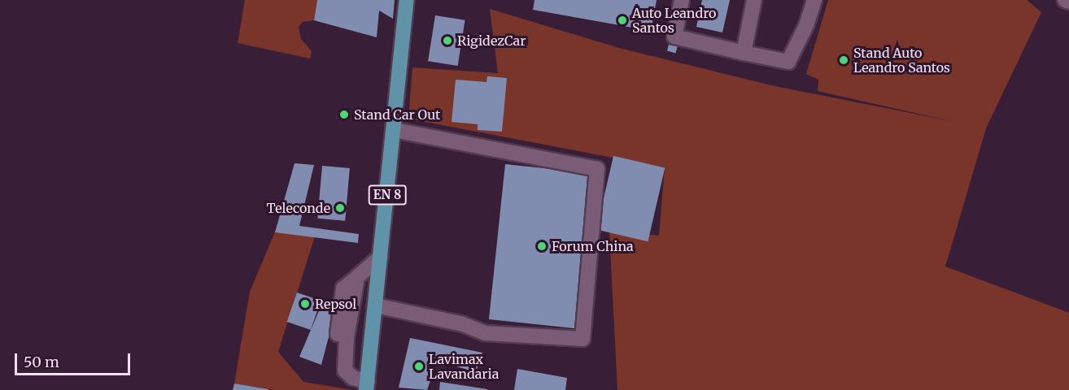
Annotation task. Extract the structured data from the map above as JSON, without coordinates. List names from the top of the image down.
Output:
{
  "streets": {
    "main road": ["EN 8"]
  },
  "places": [
    "Auto Leandro Santos",
    "RigidezCar",
    "Stand Auto Leandro Santos",
    "Stand Car Out",
    "Teleconde",
    "Forum China",
    "Repsol",
    "Lavimax Lavandaria"
  ],
  "scale_bar": "50 m"
}
